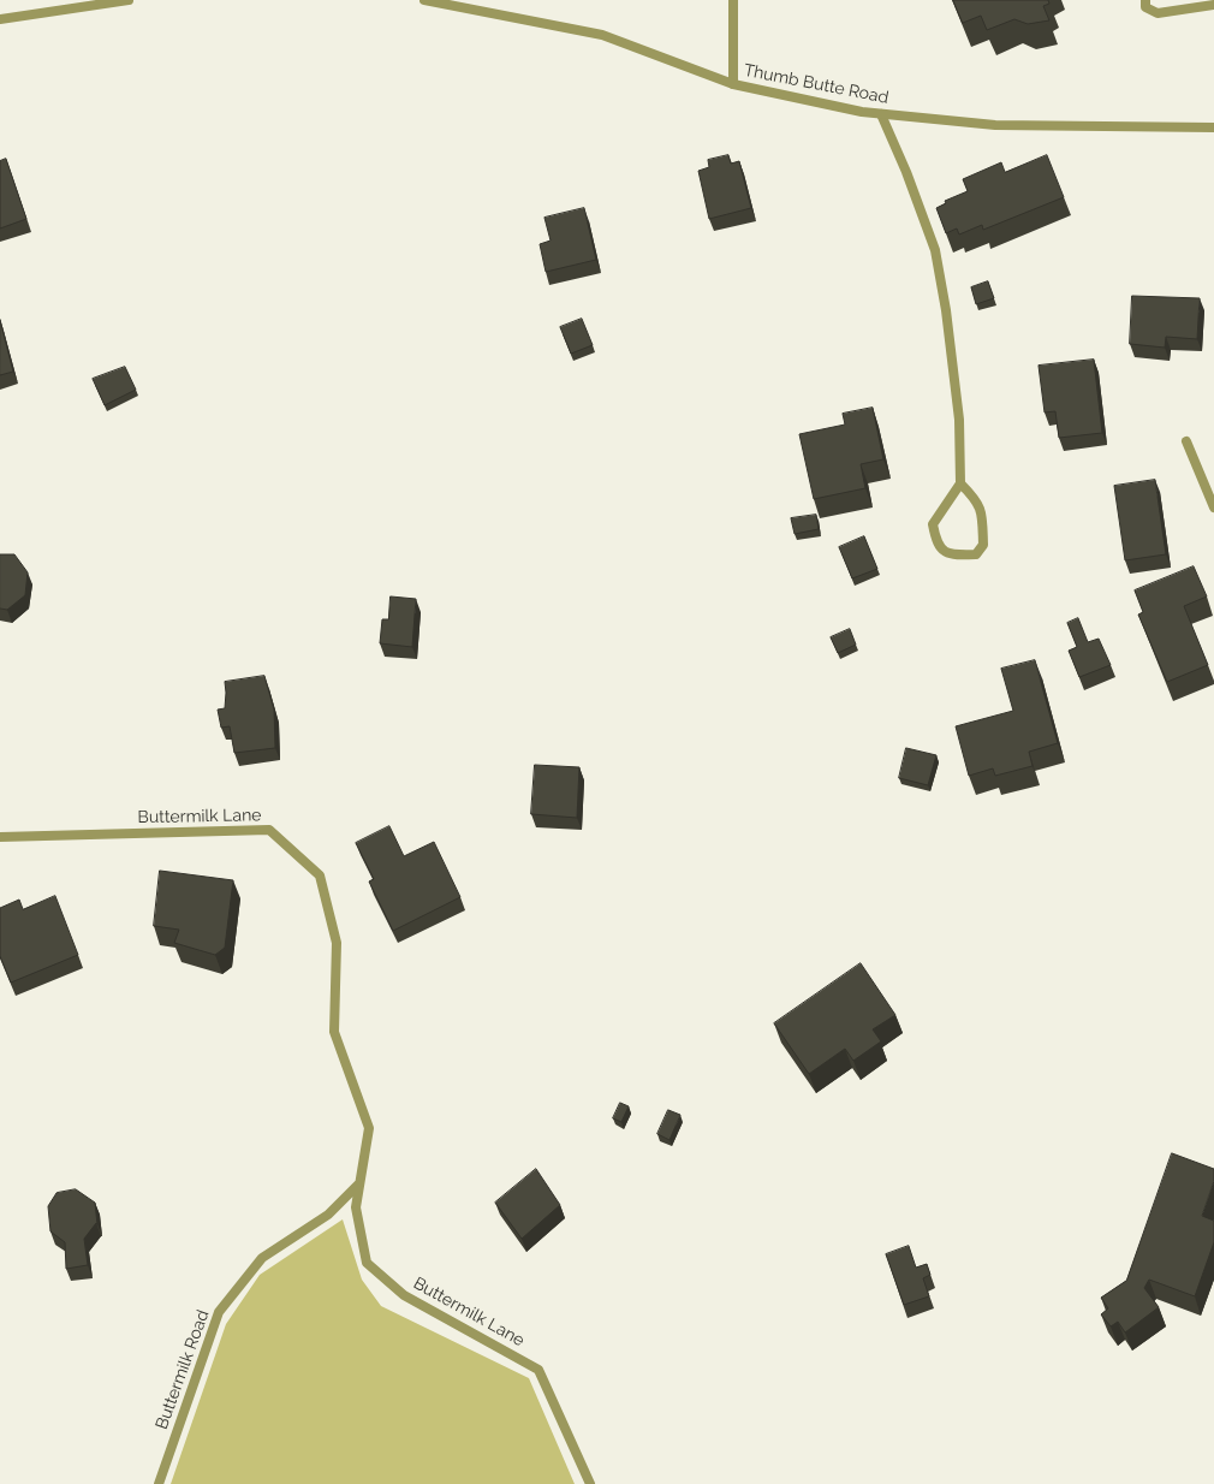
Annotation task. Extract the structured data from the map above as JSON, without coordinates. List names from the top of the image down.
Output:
{
  "streets": {
    "street": ["Thumb Butte Road", "Buttermilk Lane", "Buttermilk Road"]
  },
  "crossings": [
    ["Buttermilk Lane", "Buttermilk Road"]
  ]
}
